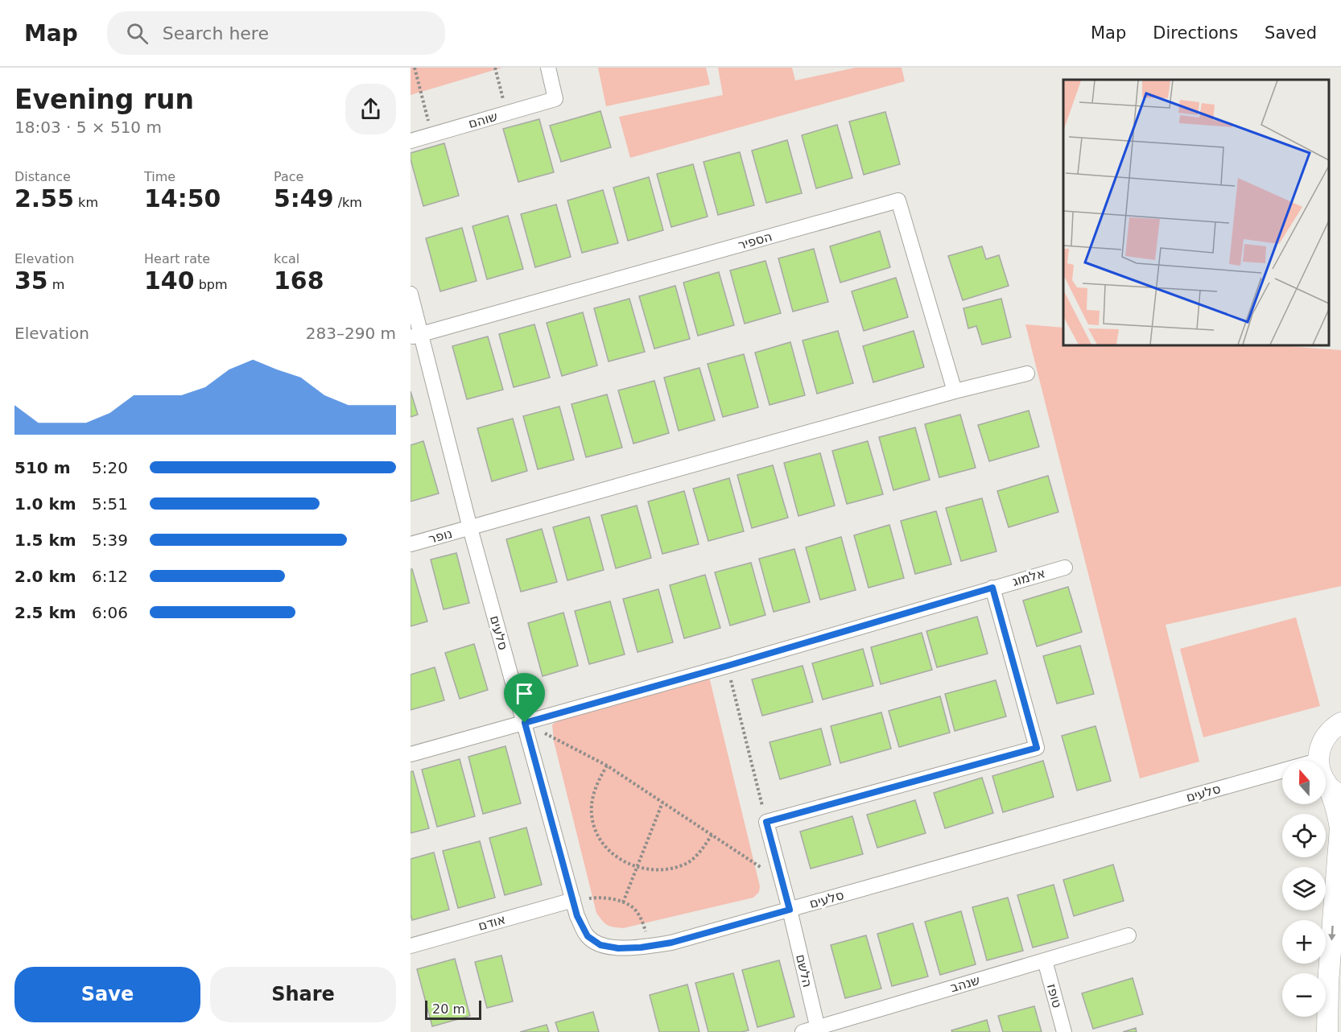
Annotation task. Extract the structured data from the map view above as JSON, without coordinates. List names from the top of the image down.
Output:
{
  "streets": {
    "street": [
      "שוהם",
      "הספיר",
      "נופר",
      "אלמוג",
      "סלעים",
      "אודם",
      "הלשם",
      "שנהב",
      "טופז"
    ]
  },
  "crossings": [
    ["הספיר", "סלעים"],
    ["נופר", "סלעים"],
    ["אלמוג", "סלעים"],
    ["סלעים", "אודם"],
    ["סלעים", "הלשם"],
    ["הלשם", "שנהב"],
    ["שנהב", "טופז"]
  ],
  "scale_bar": "20 m",
  "north": "top",
  "page": {
    "header": "Map",
    "search": "Search here",
    "nav": ["Map", "Directions", "Saved"],
    "heading": ["Evening run", "18:03 · 5 × 510 m"],
    "stats": [
      ["Distance", "2.55 km"],
      ["Time", "14:50"],
      ["Pace", "5:49 /km"],
      ["Elevation", "35 m"],
      ["Heart rate", "140 bpm"],
      ["kcal", "168"]
    ],
    "chart": ["Elevation", "283–290 m"],
    "list": [
      {
        "name": "510 m",
        "note": "5:20"
      },
      {
        "name": "1.0 km",
        "note": "5:51"
      },
      {
        "name": "1.5 km",
        "note": "5:39"
      },
      {
        "name": "2.0 km",
        "note": "6:12"
      },
      {
        "name": "2.5 km",
        "note": "6:06"
      }
    ],
    "map_buttons": ["+", "−"],
    "buttons": ["Save", "Share"],
    "scale": "20 m"
  }
}
